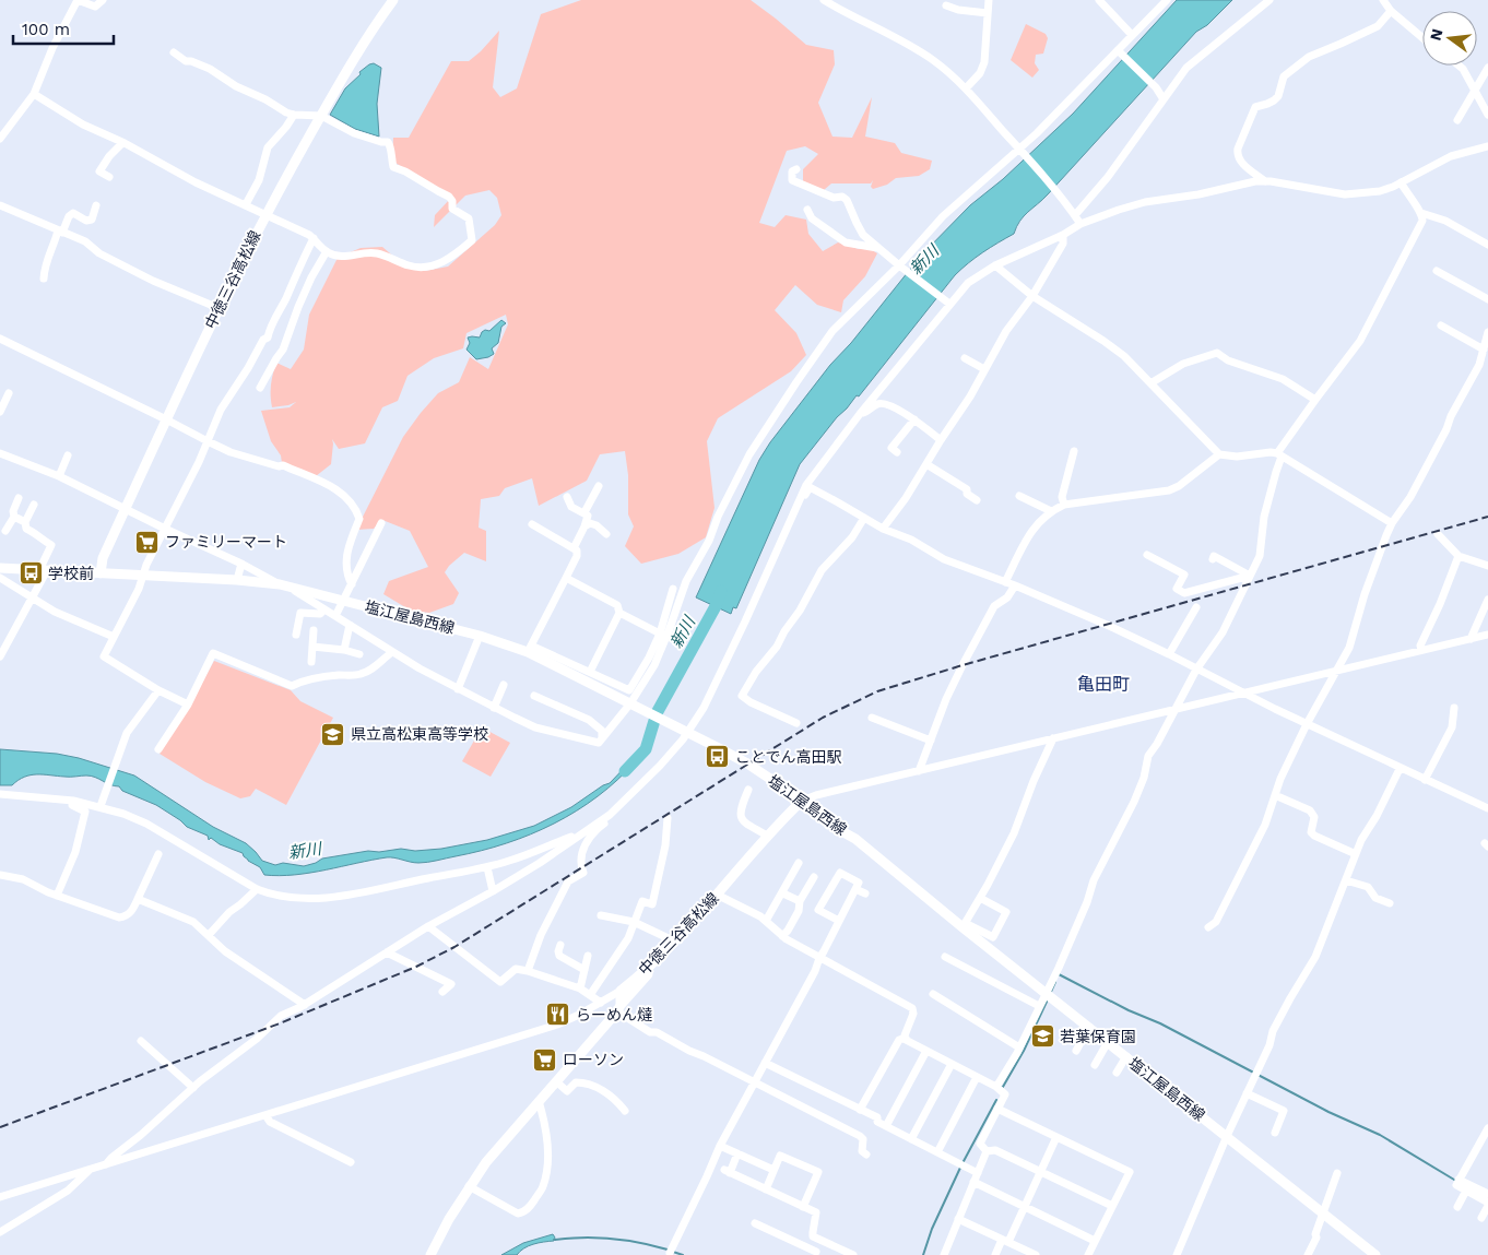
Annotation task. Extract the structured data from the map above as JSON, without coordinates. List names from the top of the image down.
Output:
{
  "streets": {
    "main road": ["中徳三谷高松線", "塩江屋島西線"]
  },
  "crossings": [
    ["中徳三谷高松線", "塩江屋島西線"]
  ],
  "districts": ["亀田町"],
  "water": ["新川"],
  "places": {
    "supermarket": ["ファミリーマート", "ローソン"],
    "bus stop": ["学校前", "ことでん高田駅"],
    "school or university": ["県立高松東高等学校", "若葉保育園"],
    "restaurant": ["らーめん燵"]
  },
  "scale_bar": "100 m",
  "north": "left"
}
